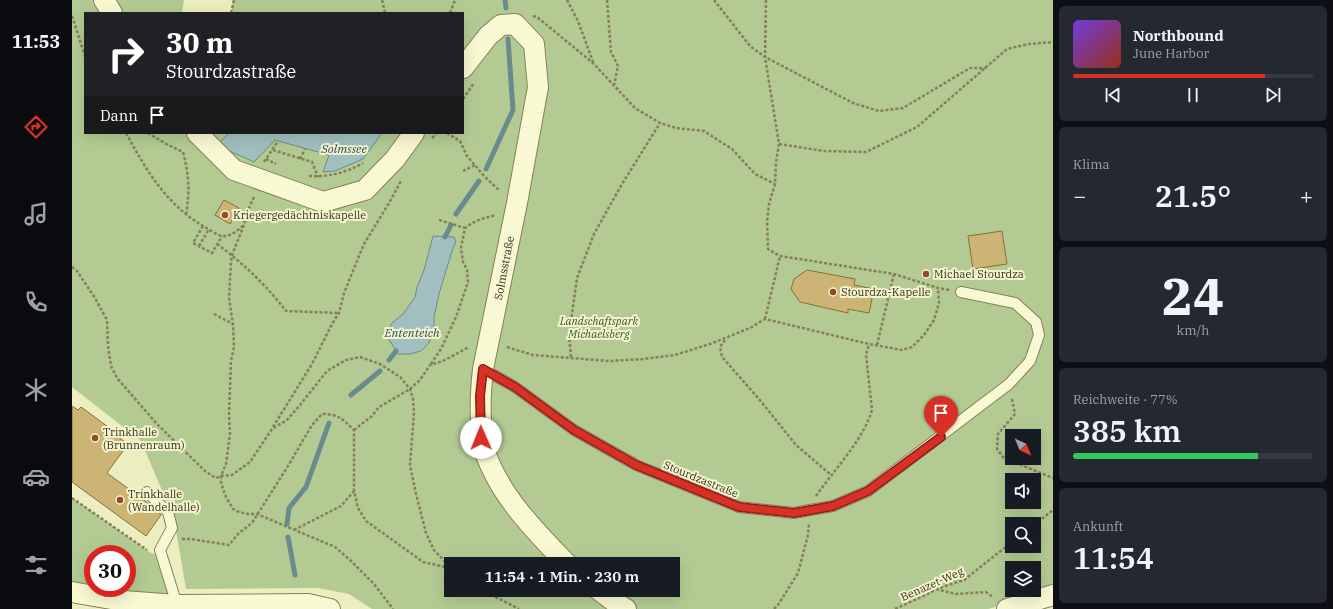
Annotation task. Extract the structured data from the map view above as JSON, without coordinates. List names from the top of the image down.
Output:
{
  "streets": {
    "street": ["Solmsstraße"],
    "lane": ["Stourdzastraße"],
    "path": ["Benazet-Weg"]
  },
  "crossings": [
    ["Solmsstraße", "Stourdzastraße"]
  ],
  "water": ["Solmssee", "Ententeich"],
  "parks": ["Landschaftspark Michaelsberg"],
  "places": [
    "Kriegergedächtniskapelle",
    "Michael Stourdza",
    "Stourdza-Kapelle",
    "Trinkhalle (Brunnenraum)",
    "Trinkhalle (Wandelhalle)"
  ],
  "north": "bottom right",
  "page": {
    "tabs": "11:53",
    "turn": ["30 m", "Stourdzastraße"],
    "song": ["Northbound", "June Harbor"],
    "then": "Dann",
    "tile": [
      "Klima",
      ["24", "km/h"],
      ["Reichweite · 77%", "385 km"],
      ["Ankunft", "11:54"]
    ],
    "heat": ["−", "21.5°", "+"],
    "limit": "30",
    "trip": "11:54 · 1 Min. · 230 m"
  }
}
